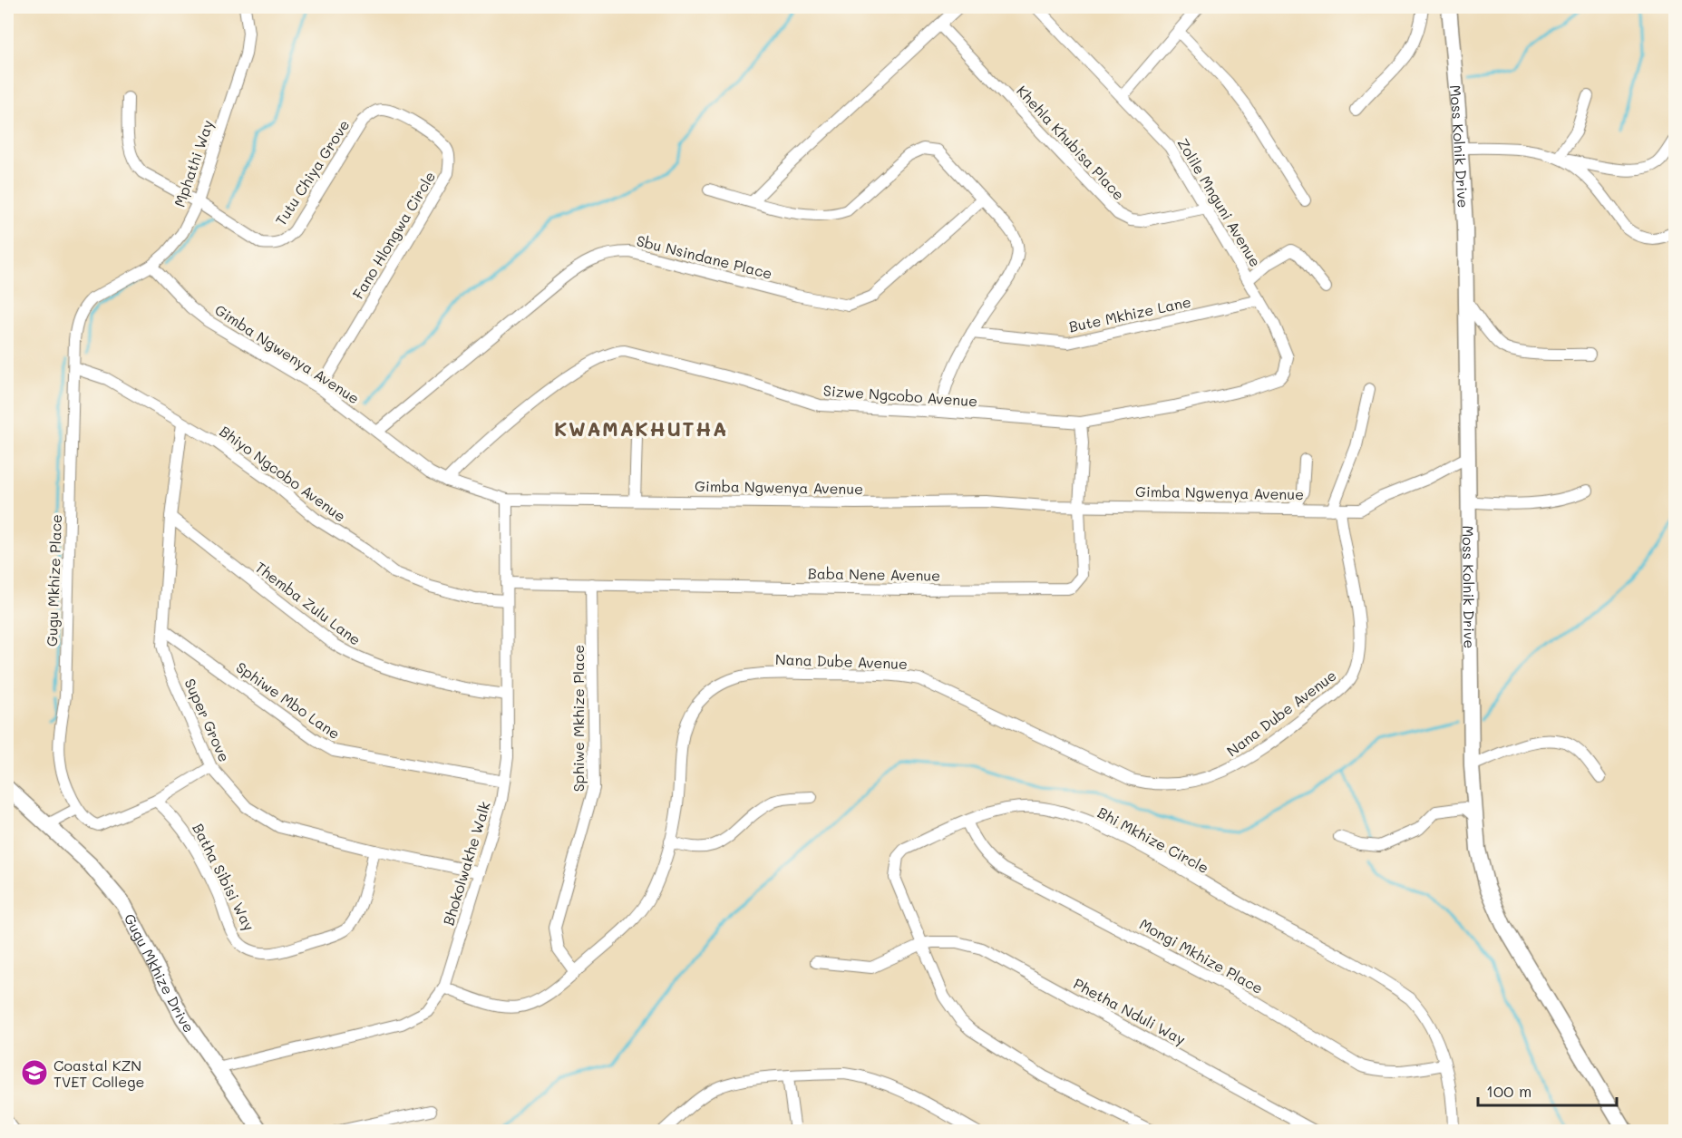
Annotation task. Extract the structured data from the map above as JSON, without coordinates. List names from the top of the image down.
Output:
{
  "streets": {
    "main road": ["Moss Kolnik Drive", "Gugu Mkhize Drive"],
    "street": [
      "Khehla Khubisa Place",
      "Mphathi Way",
      "Tutu Chiya Grove",
      "Zolile Mnguni Avenue",
      "Fano Hlongwa Circle",
      "Sbu Nsindane Place",
      "Bute Mkhize Lane",
      "Gimba Ngwenya Avenue",
      "Sizwe Ngcobo Avenue",
      "Bhiyo Ngcobo Avenue",
      "Baba Nene Avenue",
      "Gugu Mkhize Place",
      "Themba Zulu Lane",
      "Nana Dube Avenue",
      "Sphiwe Mbo Lane",
      "Sphiwe Mkhize Place",
      "Super Grove",
      "Bhi Mkhize Circle",
      "Bhokolwakhe Walk",
      "Batha Sibisi Way",
      "Mongi Mkhize Place",
      "Phetha Nduli Way"
    ]
  },
  "crossings": [
    ["Khehla Khubisa Place", "Zolile Mnguni Avenue"],
    ["Moss Kolnik Drive", "Gimba Ngwenya Avenue"],
    ["Mphathi Way", "Tutu Chiya Grove"],
    ["Mphathi Way", "Gimba Ngwenya Avenue"],
    ["Mphathi Way", "Gugu Mkhize Place"],
    ["Tutu Chiya Grove", "Fano Hlongwa Circle"],
    ["Zolile Mnguni Avenue", "Bute Mkhize Lane"],
    ["Zolile Mnguni Avenue", "Sizwe Ngcobo Avenue"],
    ["Fano Hlongwa Circle", "Gimba Ngwenya Avenue"],
    ["Sbu Nsindane Place", "Gimba Ngwenya Avenue"],
    ["Gimba Ngwenya Avenue", "Sizwe Ngcobo Avenue"],
    ["Gimba Ngwenya Avenue", "Baba Nene Avenue"],
    ["Gimba Ngwenya Avenue", "Nana Dube Avenue"],
    ["Gimba Ngwenya Avenue", "Bhokolwakhe Walk"],
    ["Sizwe Ngcobo Avenue", "Baba Nene Avenue"],
    ["Bhiyo Ngcobo Avenue", "Gugu Mkhize Place"],
    ["Bhiyo Ngcobo Avenue", "Super Grove"],
    ["Bhiyo Ngcobo Avenue", "Bhokolwakhe Walk"],
    ["Baba Nene Avenue", "Sphiwe Mkhize Place"],
    ["Baba Nene Avenue", "Bhokolwakhe Walk"],
    ["Gugu Mkhize Place", "Batha Sibisi Way"],
    ["Themba Zulu Lane", "Super Grove"],
    ["Themba Zulu Lane", "Bhokolwakhe Walk"],
    ["Nana Dube Avenue", "Sphiwe Mkhize Place"],
    ["Nana Dube Avenue", "Bhokolwakhe Walk"],
    ["Sphiwe Mbo Lane", "Super Grove"],
    ["Sphiwe Mbo Lane", "Bhokolwakhe Walk"],
    ["Super Grove", "Bhokolwakhe Walk"],
    ["Super Grove", "Batha Sibisi Way"],
    ["Bhi Mkhize Circle", "Mongi Mkhize Place"],
    ["Bhi Mkhize Circle", "Phetha Nduli Way"],
    ["Bhokolwakhe Walk", "Gugu Mkhize Drive"]
  ],
  "districts": ["KWAMAKHUTHA"],
  "places": {
    "school or university": ["Coastal KZN TVET College"]
  },
  "scale_bar": "100 m"
}
